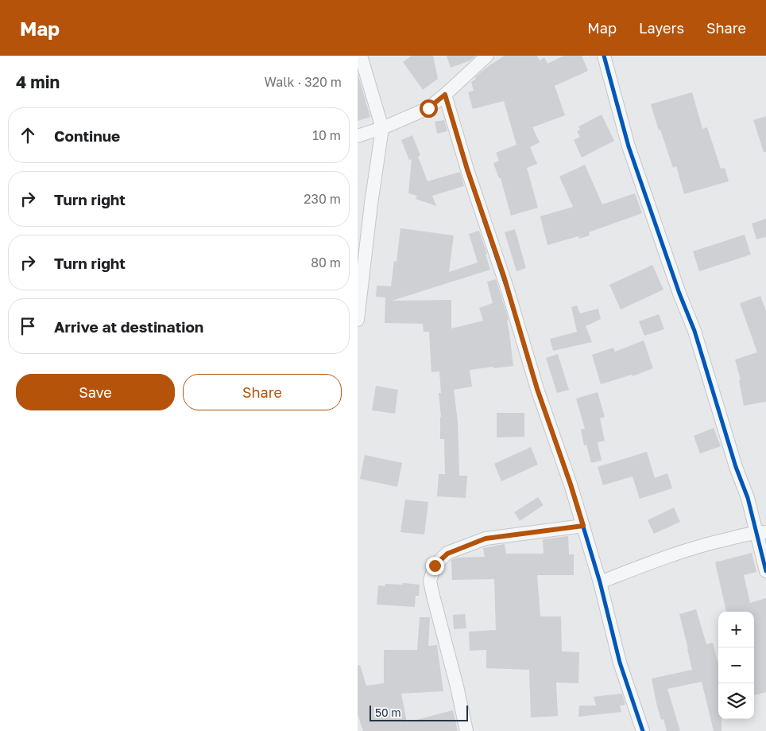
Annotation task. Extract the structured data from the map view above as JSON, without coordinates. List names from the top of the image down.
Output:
{
  "scale_bar": "50 m",
  "page": {
    "header": "Map",
    "nav": ["Map", "Layers", "Share"],
    "heading": ["4 min", "Walk · 320 m"],
    "list": [
      ["Continue", "10 m"],
      ["Turn right", "230 m"],
      ["Turn right", "80 m"],
      "Arrive at destination"
    ],
    "buttons": ["Save", "Share"],
    "map_buttons": ["+", "−"],
    "scale": "50 m"
  }
}
